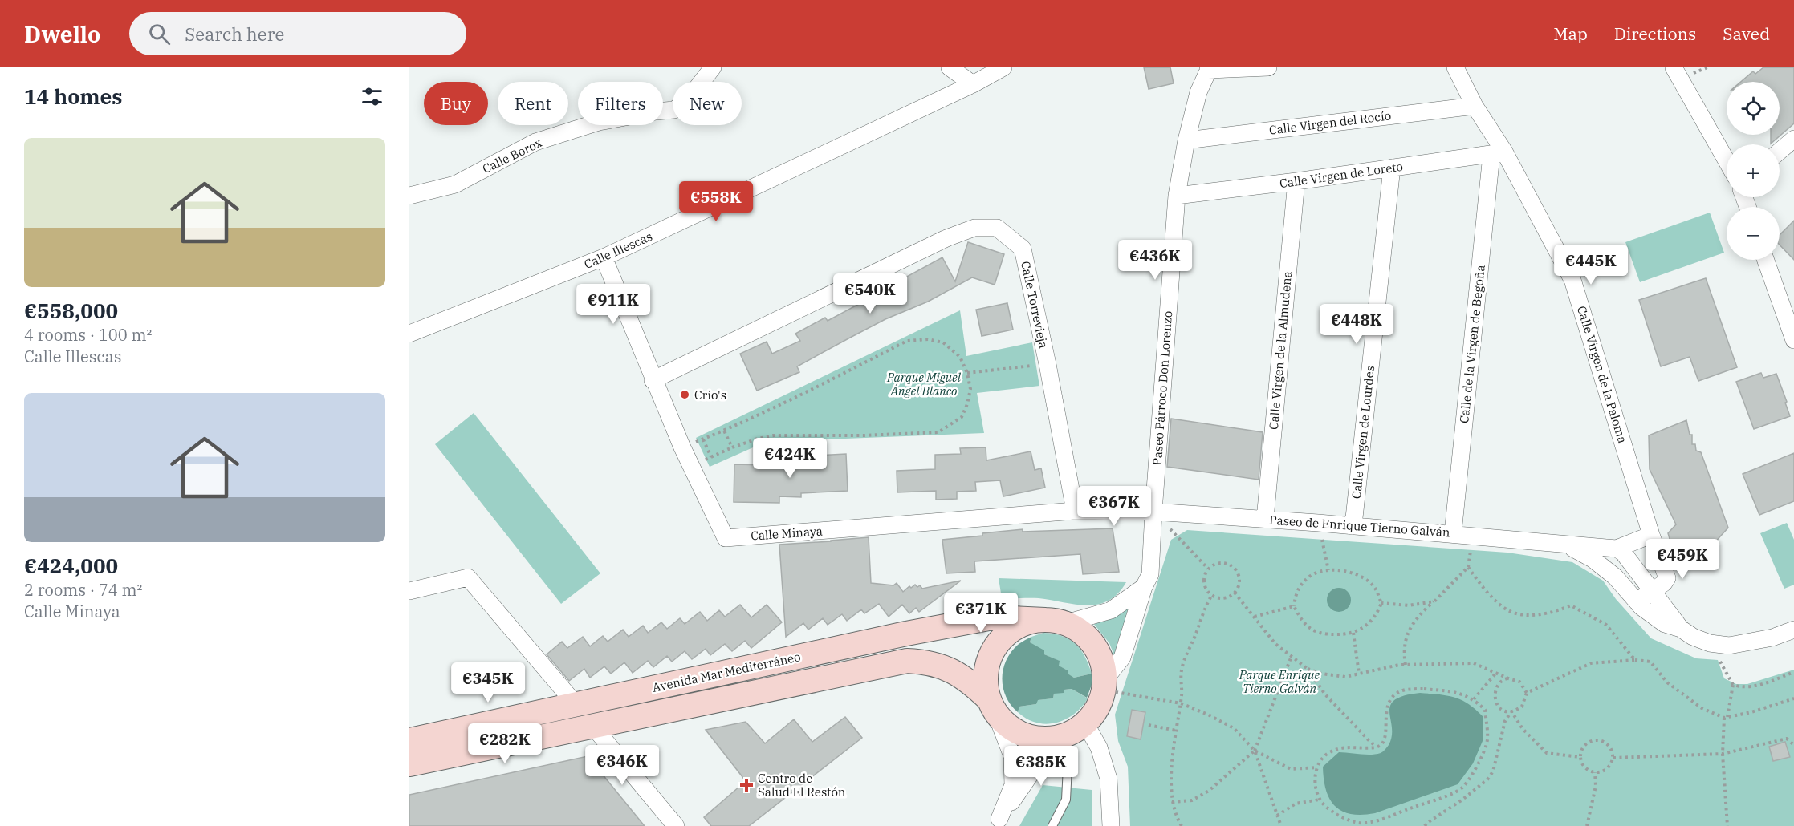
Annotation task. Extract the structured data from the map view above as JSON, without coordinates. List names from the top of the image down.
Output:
{
  "streets": {
    "street": [
      "Calle Virgen del Rocío",
      "Calle Borox",
      "Calle Virgen de Loreto",
      "Calle Illescas",
      "Calle Torrevieja",
      "Calle de la Virgen de Begoña",
      "Calle Virgen de la Almudena",
      "Calle Virgen de la Paloma",
      "Paseo Párroco Don Lorenzo",
      "Calle Virgen de Lourdes",
      "Paseo de Enrique Tierno Galván",
      "Calle Minaya",
      "Avenida Mar Mediterráneo"
    ]
  },
  "crossings": [
    ["Calle Virgen del Rocío", "Calle Virgen de la Paloma"],
    ["Calle Virgen del Rocío", "Paseo Párroco Don Lorenzo"],
    ["Calle Virgen de Loreto", "Calle de la Virgen de Begoña"],
    ["Calle Virgen de Loreto", "Calle Virgen de la Almudena"],
    ["Calle Virgen de Loreto", "Calle Virgen de la Paloma"],
    ["Calle Virgen de Loreto", "Paseo Párroco Don Lorenzo"],
    ["Calle Virgen de Loreto", "Calle Virgen de Lourdes"],
    ["Calle Illescas", "Calle Minaya"],
    ["Calle Torrevieja", "Calle Minaya"],
    ["Calle de la Virgen de Begoña", "Calle Virgen de la Paloma"],
    ["Calle de la Virgen de Begoña", "Paseo de Enrique Tierno Galván"],
    ["Calle Virgen de la Almudena", "Paseo de Enrique Tierno Galván"],
    ["Calle Virgen de la Paloma", "Paseo de Enrique Tierno Galván"],
    ["Paseo Párroco Don Lorenzo", "Paseo de Enrique Tierno Galván"],
    ["Paseo Párroco Don Lorenzo", "Calle Minaya"],
    ["Paseo Párroco Don Lorenzo", "Avenida Mar Mediterráneo"],
    ["Calle Virgen de Lourdes", "Paseo de Enrique Tierno Galván"],
    ["Paseo de Enrique Tierno Galván", "Calle Minaya"]
  ],
  "parks": ["Parque Miguel Ángel Blanco", "Parque Enrique Tierno Galván"],
  "places": {
    "other": ["Crio's"],
    "health": ["Centro de Salud El Restón"]
  },
  "page": {
    "header": "Dwello",
    "search": "Search here",
    "nav": ["Map", "Directions", "Saved"],
    "heading": "14 homes",
    "map_buttons": ["+", "−"],
    "chip": [
      "Buy",
      "Rent",
      "Filters",
      "New"
    ],
    "list": [
      {
        "name": "€558,000",
        "note": "4 rooms · 100 m² · Calle Illescas"
      },
      {
        "name": "€424,000",
        "note": "2 rooms · 74 m² · Calle Minaya"
      }
    ],
    "price": [
      "€558K",
      "€436K",
      "€445K",
      "€540K",
      "€911K",
      "€448K",
      "€424K",
      "€367K",
      "€459K",
      "€371K",
      "€345K",
      "€282K",
      "€346K",
      "€385K"
    ]
  }
}
